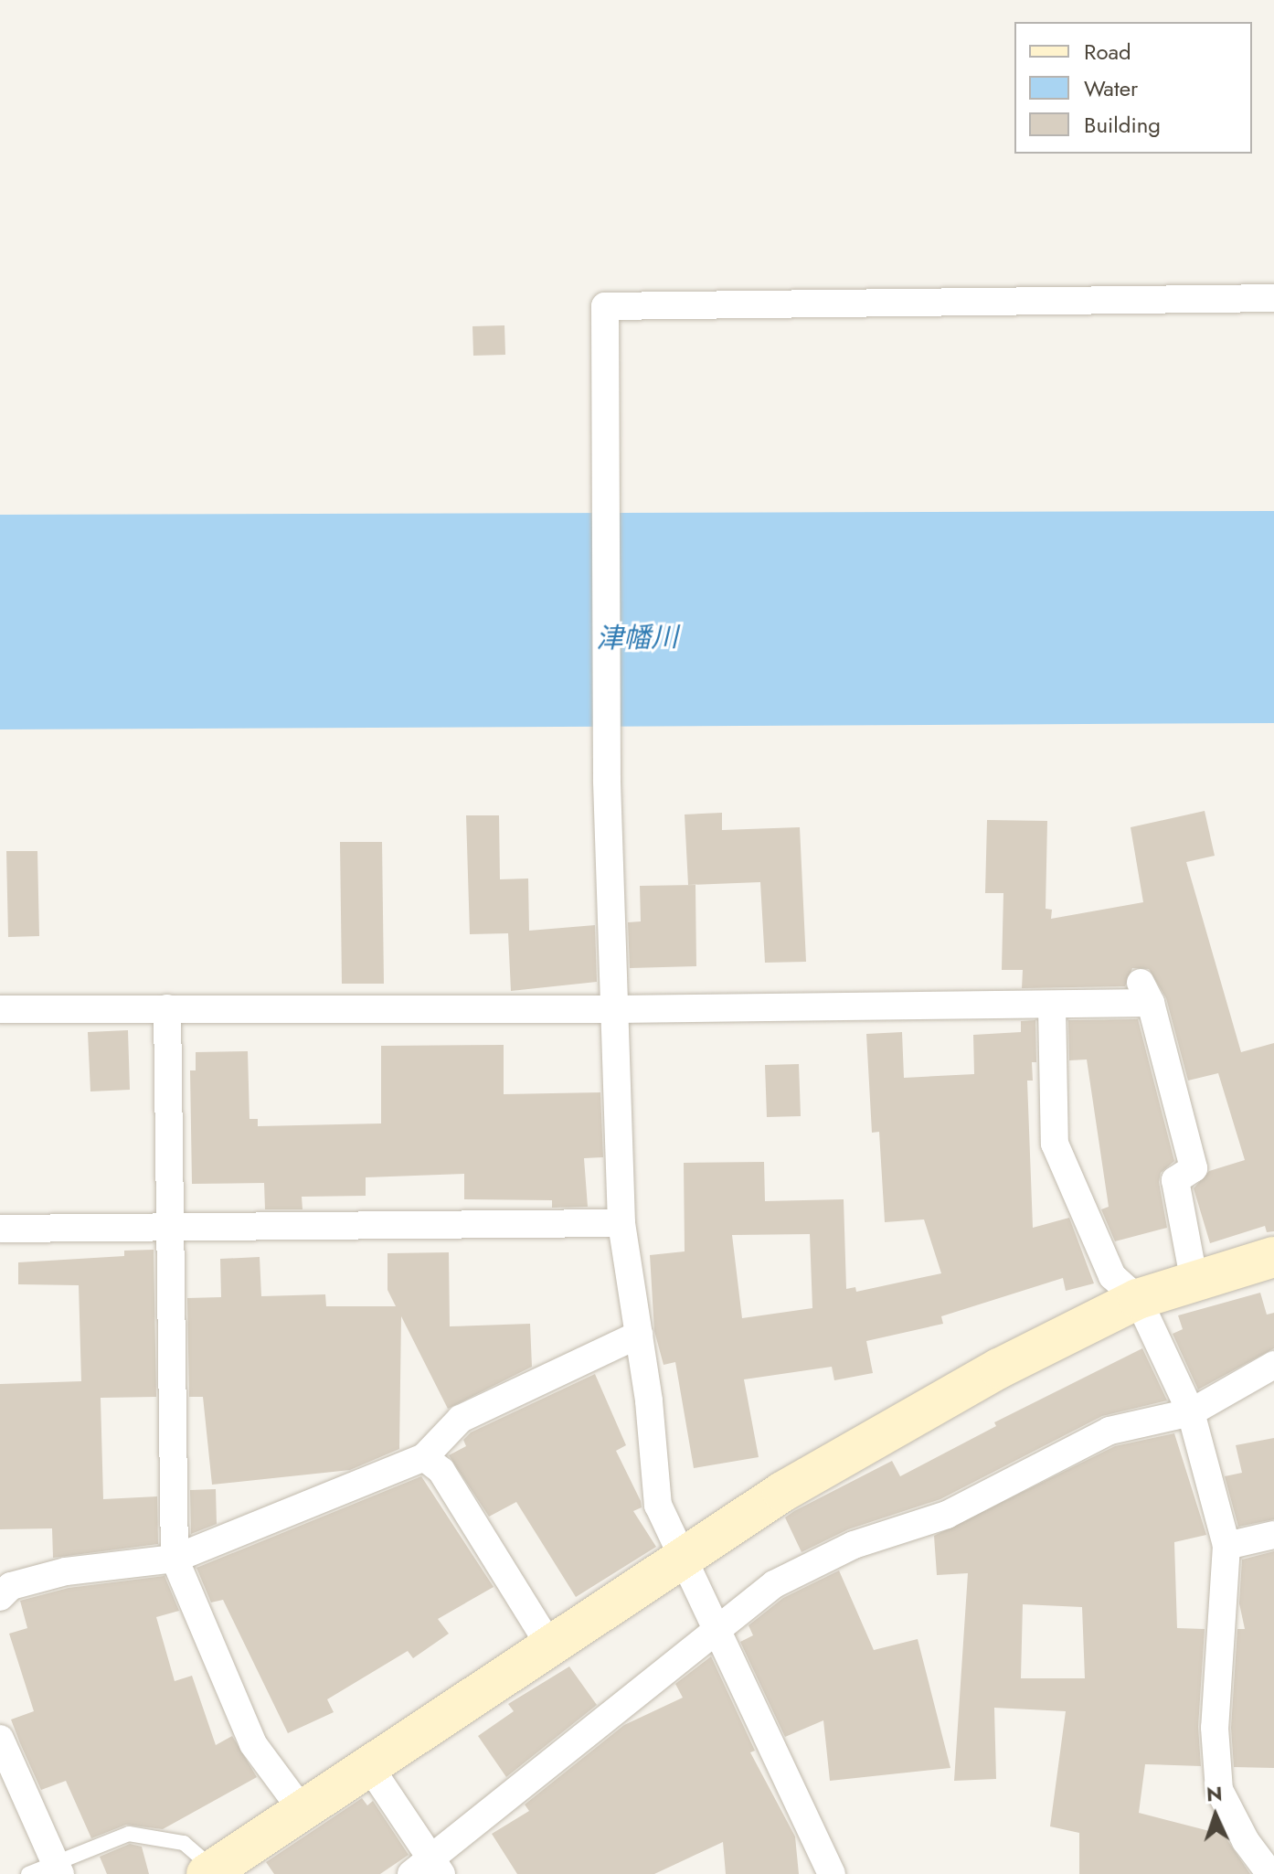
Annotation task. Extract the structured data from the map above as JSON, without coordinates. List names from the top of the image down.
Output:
{
  "water": ["津幡川"],
  "legend": ["Road", "Water", "Building"],
  "north": "top"
}
